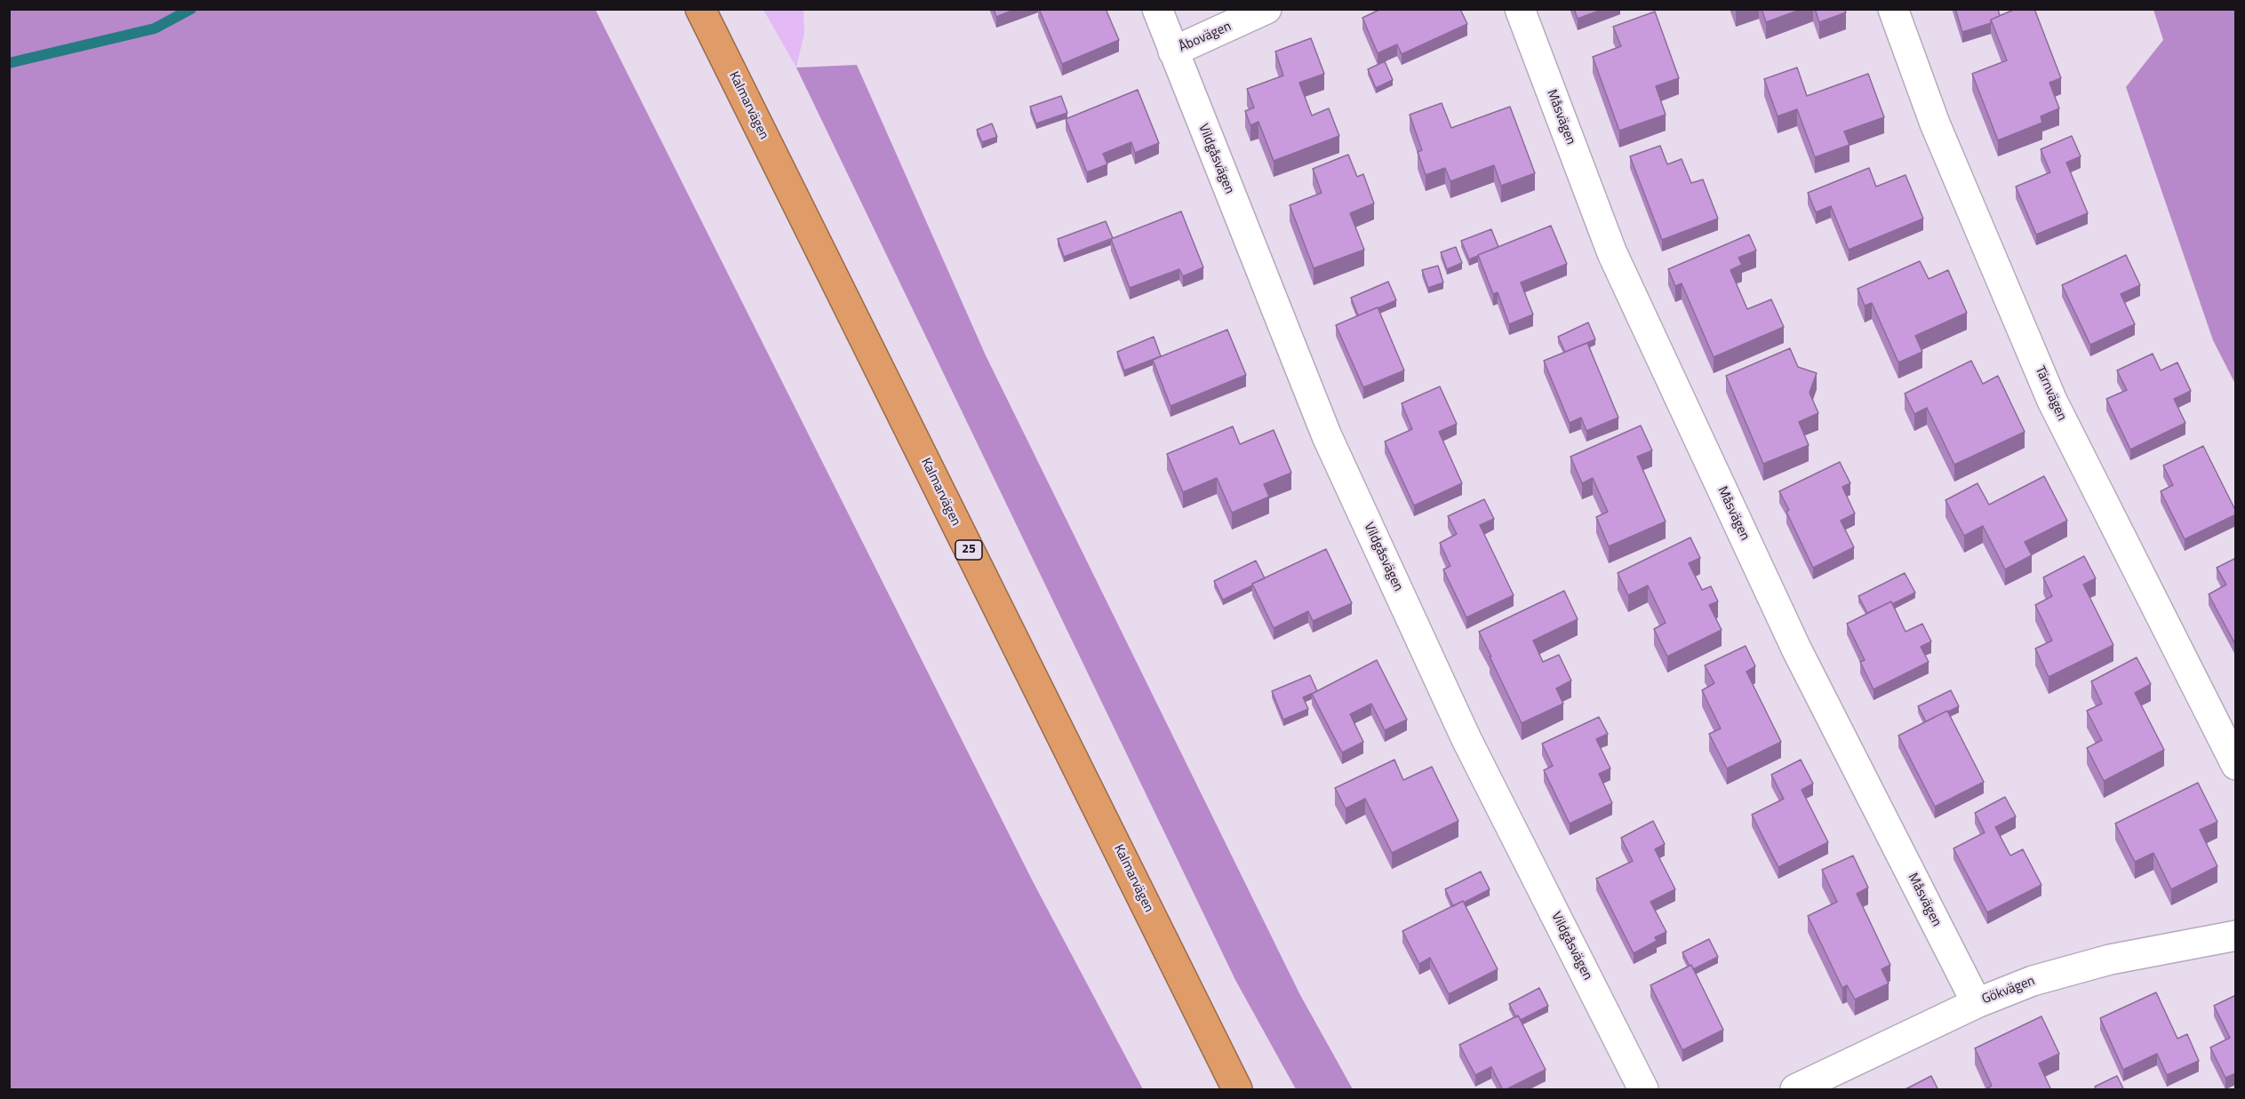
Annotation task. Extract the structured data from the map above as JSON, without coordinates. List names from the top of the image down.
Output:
{
  "streets": {
    "highway": ["Kalmarvägen", "25"],
    "street": [
      "Åbovägen",
      "Måsvägen",
      "Vildgåsvägen",
      "Tärnvägen",
      "Gökvägen"
    ]
  },
  "crossings": [
    ["Åbovägen", "Vildgåsvägen"],
    ["Måsvägen", "Gökvägen"]
  ]
}
